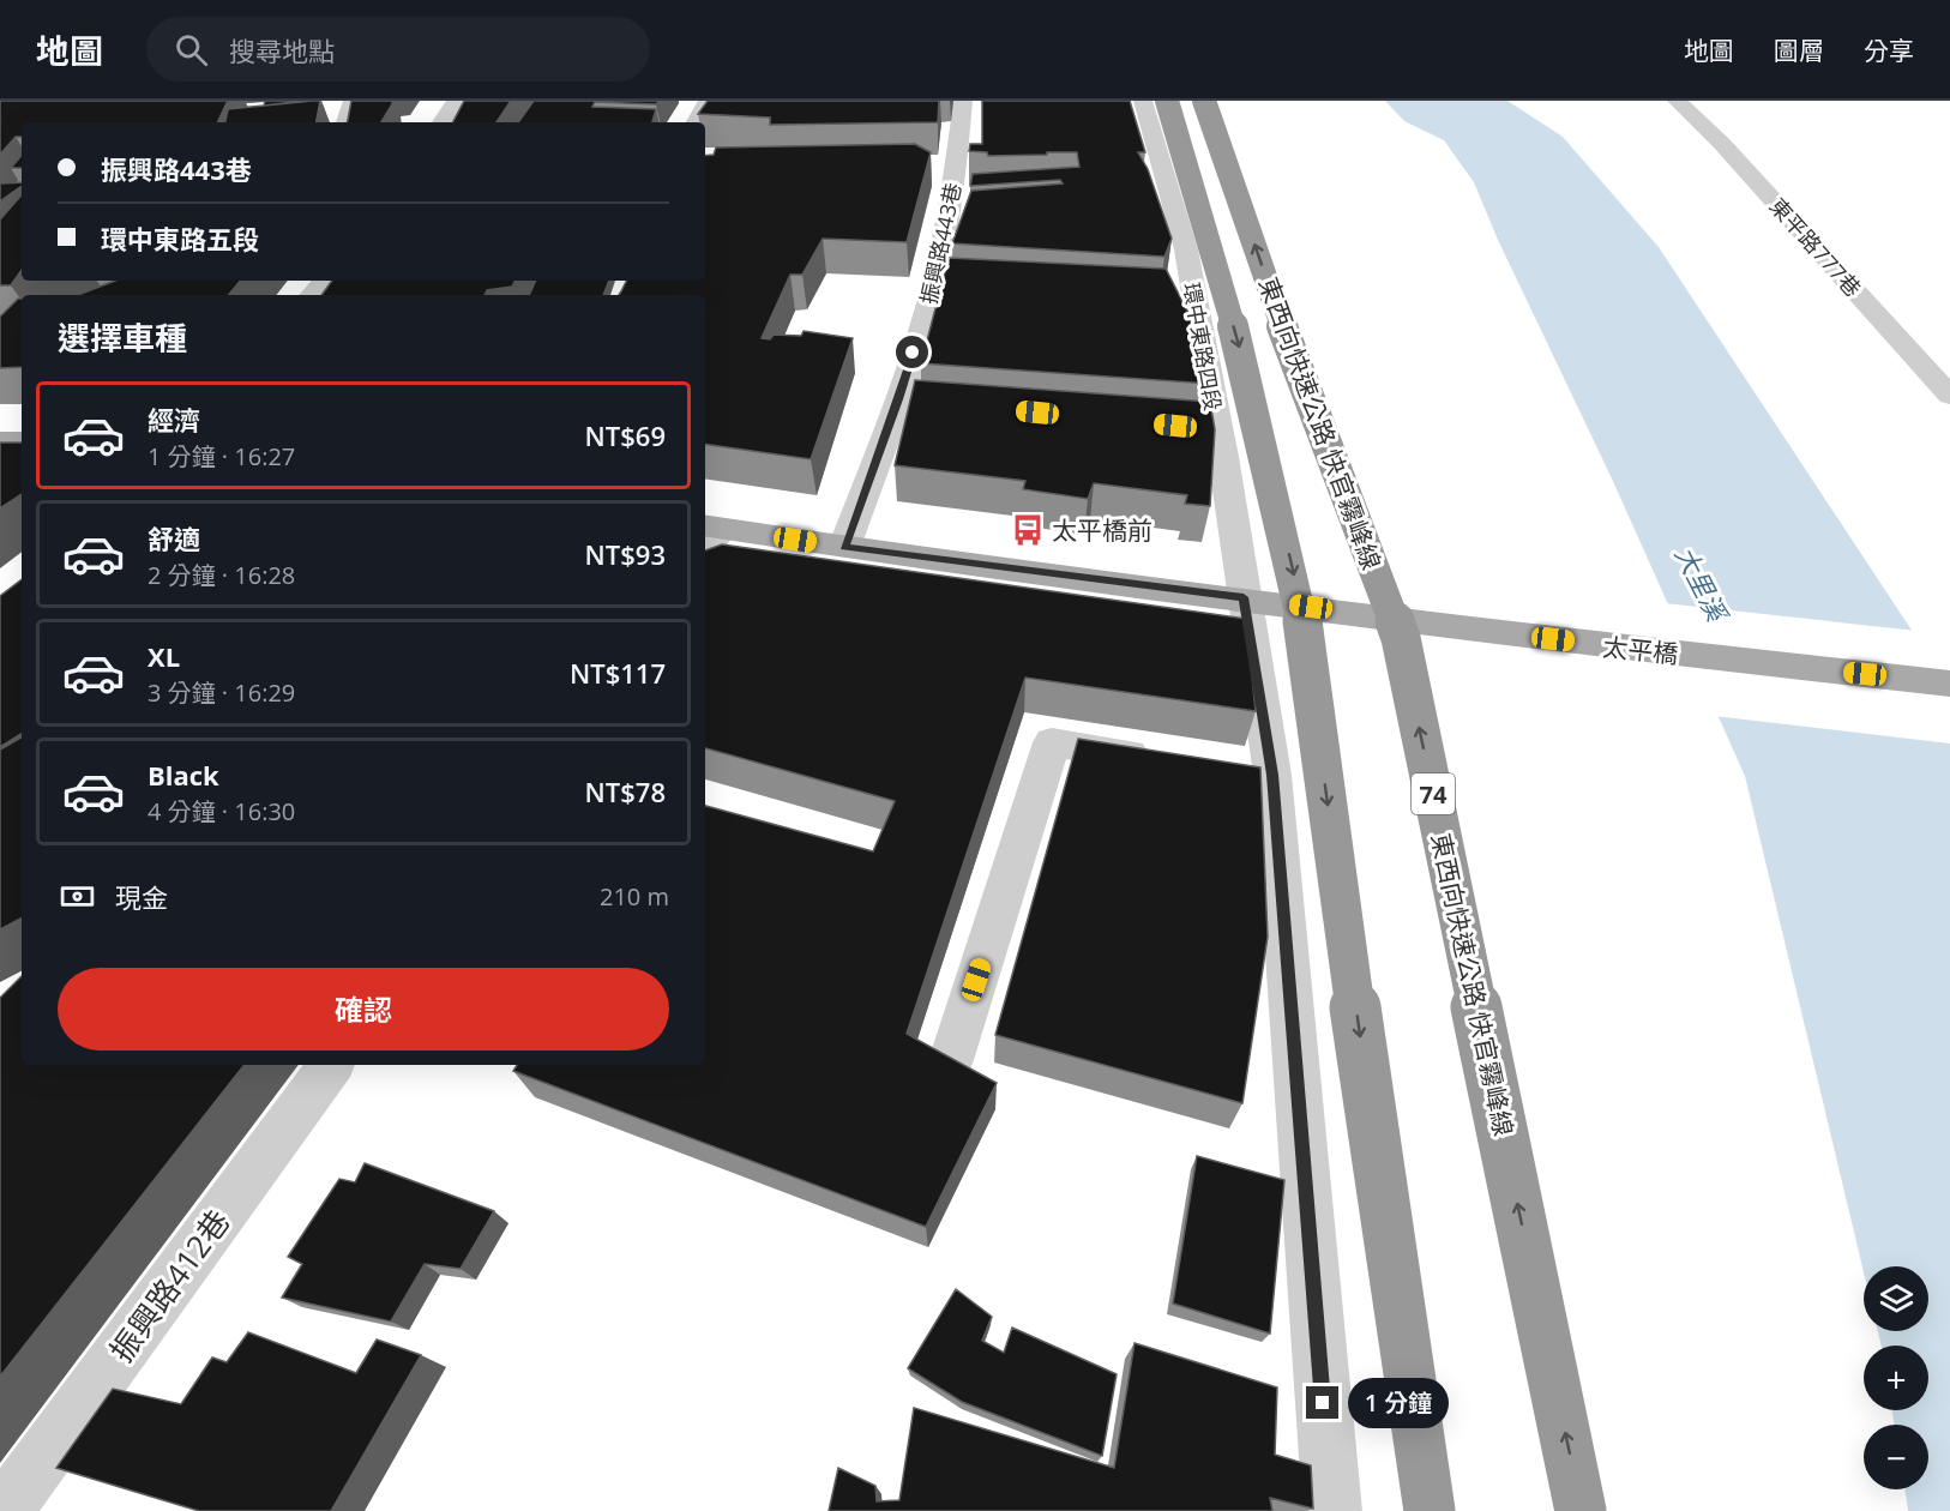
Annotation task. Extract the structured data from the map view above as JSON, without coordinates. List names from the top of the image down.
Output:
{
  "streets": {
    "highway": ["東西向快速公路 快官霧峰線", "74"],
    "main road": ["太平橋"],
    "street": [
      "振興路443巷",
      "東平路777巷",
      "環中東路四段",
      "振興路412巷"
    ]
  },
  "crossings": [
    ["振興路443巷", "太平橋"],
    ["環中東路四段", "太平橋"]
  ],
  "water": ["大里溪"],
  "places": {
    "bus stop": ["太平橋前"]
  },
  "page": {
    "header": "地圖",
    "search": "搜尋地點",
    "nav": ["地圖", "圖層", "分享"],
    "banner": ["振興路443巷", "環中東路五段"],
    "heading": "選擇車種",
    "list": [
      {
        "name": "經濟",
        "note": "1 分鐘 · 16:27",
        "value": "NT$69"
      },
      {
        "name": "舒適",
        "note": "2 分鐘 · 16:28",
        "value": "NT$93"
      },
      {
        "name": "XL",
        "note": "3 分鐘 · 16:29",
        "value": "NT$117"
      },
      {
        "name": "Black",
        "note": "4 分鐘 · 16:30",
        "value": "NT$78"
      }
    ],
    "pay": ["現金", "210 m"],
    "buttons": "確認",
    "map_buttons": ["+", "−"],
    "bubble": "1 分鐘"
  }
}
